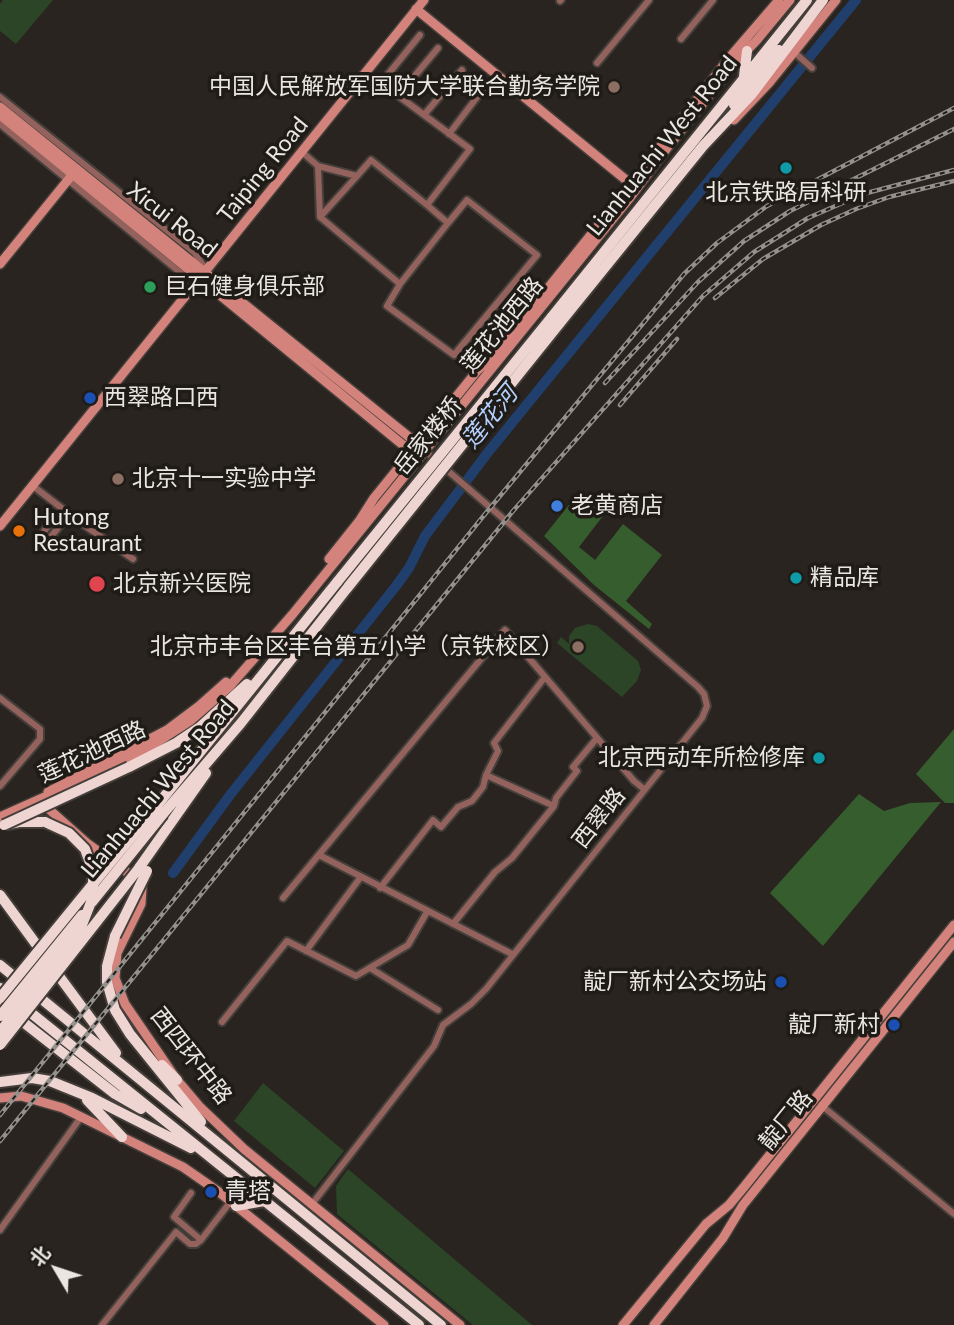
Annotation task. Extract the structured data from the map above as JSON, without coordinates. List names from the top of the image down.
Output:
{
  "streets": {
    "highway": ["Lianhuachi West Road", "岳家楼桥", "西四环中路"],
    "street": [
      "Taiping Road",
      "Xicui Road",
      "莲花池西路",
      "西翠路",
      "靛厂路"
    ]
  },
  "crossings": [
    ["Lianhuachi West Road", "岳家楼桥"],
    ["Taiping Road", "Xicui Road"],
    ["Xicui Road", "莲花池西路"],
    ["Xicui Road", "西翠路"],
    ["莲花池西路", "西翠路"],
    ["莲花池西路", "西四环中路"],
    ["西翠路", "西四环中路"]
  ],
  "water": ["莲花河"],
  "places": [
    "中国人民解放军国防大学联合勤务学院",
    "北京铁路局科研",
    "巨石健身俱乐部",
    "西翠路口西",
    "北京十一实验中学",
    "老黄商店",
    "Hutong Restaurant",
    "精品库",
    "北京新兴医院",
    "北京市丰台区丰台第五小学（京铁校区）",
    "北京西动车所检修库",
    "靛厂新村公交场站",
    "靛厂新村",
    "青塔"
  ],
  "north": "top left"
}
